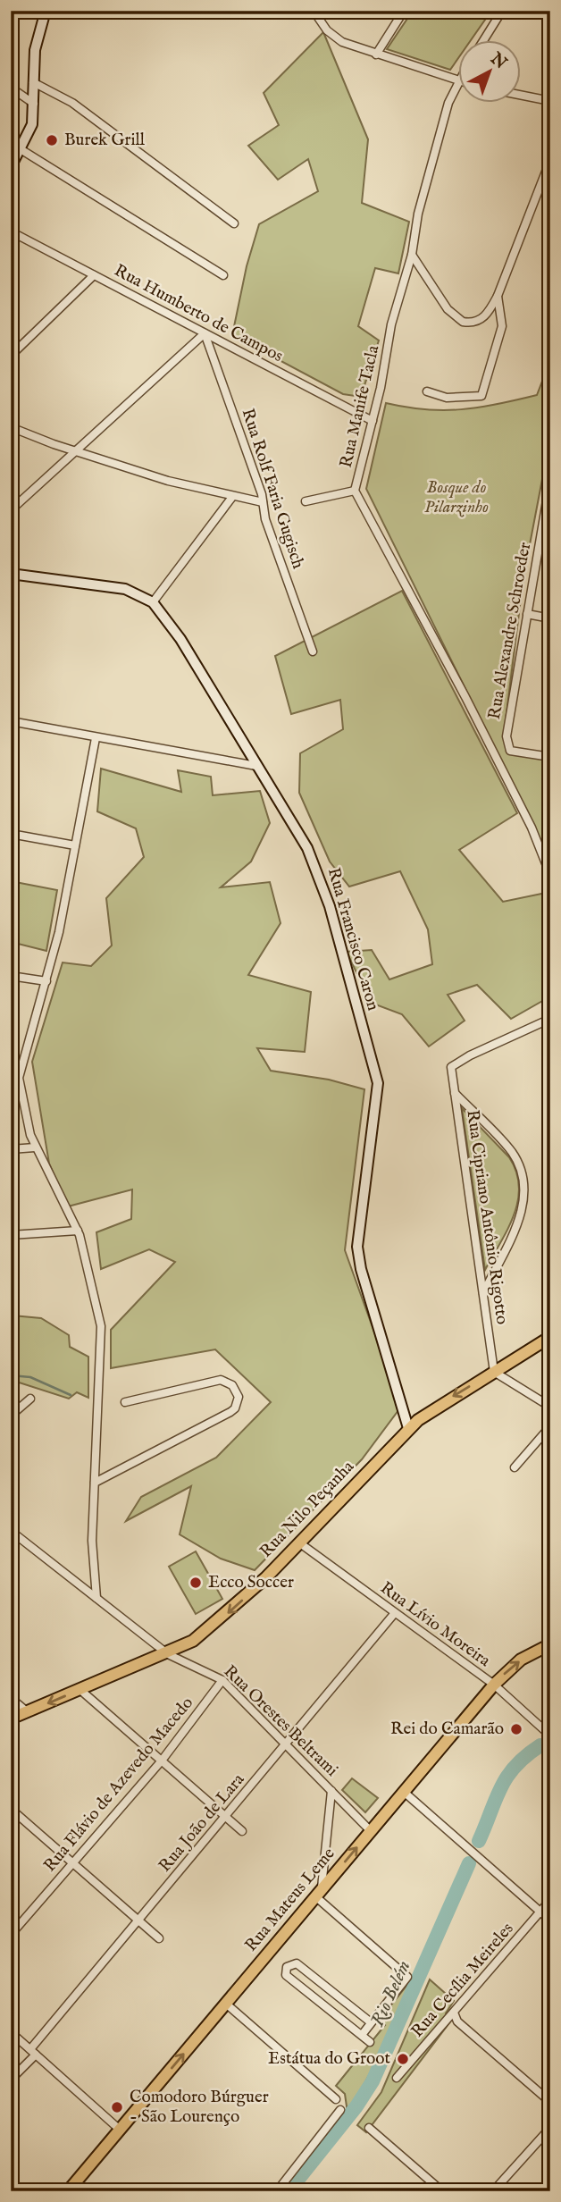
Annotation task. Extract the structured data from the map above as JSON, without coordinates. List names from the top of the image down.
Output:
{
  "streets": {
    "main road": ["Rua Nilo Peçanha", "Rua Mateus Leme"],
    "street": [
      "Rua Humberto de Campos",
      "Rua Manife Tacla",
      "Rua Rolf Faria Gugisch",
      "Rua Alexandre Schroeder",
      "Rua Francisco Caron",
      "Rua Cipriano Antônio Rigotto",
      "Rua Lívio Moreira",
      "Rua Orestes Beltrami",
      "Rua Flávio de Azevedo Macedo",
      "Rua João de Lara",
      "Rua Cecília Meireles"
    ]
  },
  "crossings": [
    ["Rua Humberto de Campos", "Rua Manife Tacla"],
    ["Rua Humberto de Campos", "Rua Rolf Faria Gugisch"],
    ["Rua Francisco Caron", "Rua Nilo Peçanha"],
    ["Rua Cipriano Antônio Rigotto", "Rua Nilo Peçanha"],
    ["Rua Nilo Peçanha", "Rua Lívio Moreira"],
    ["Rua Nilo Peçanha", "Rua Orestes Beltrami"],
    ["Rua Lívio Moreira", "Rua João de Lara"],
    ["Rua Lívio Moreira", "Rua Mateus Leme"],
    ["Rua Orestes Beltrami", "Rua Flávio de Azevedo Macedo"],
    ["Rua Orestes Beltrami", "Rua João de Lara"],
    ["Rua Orestes Beltrami", "Rua Mateus Leme"]
  ],
  "one_way": ["Rua Nilo Peçanha", "Rua Mateus Leme"],
  "water": ["Rio Belém"],
  "parks": ["Bosque do Pilarzinho"],
  "places": [
    "Burek Grill",
    "Ecco Soccer",
    "Rei do Camarão",
    "Estátua do Groot",
    "Comodoro Búrguer - São Lourenço"
  ],
  "north": "top right"
}
